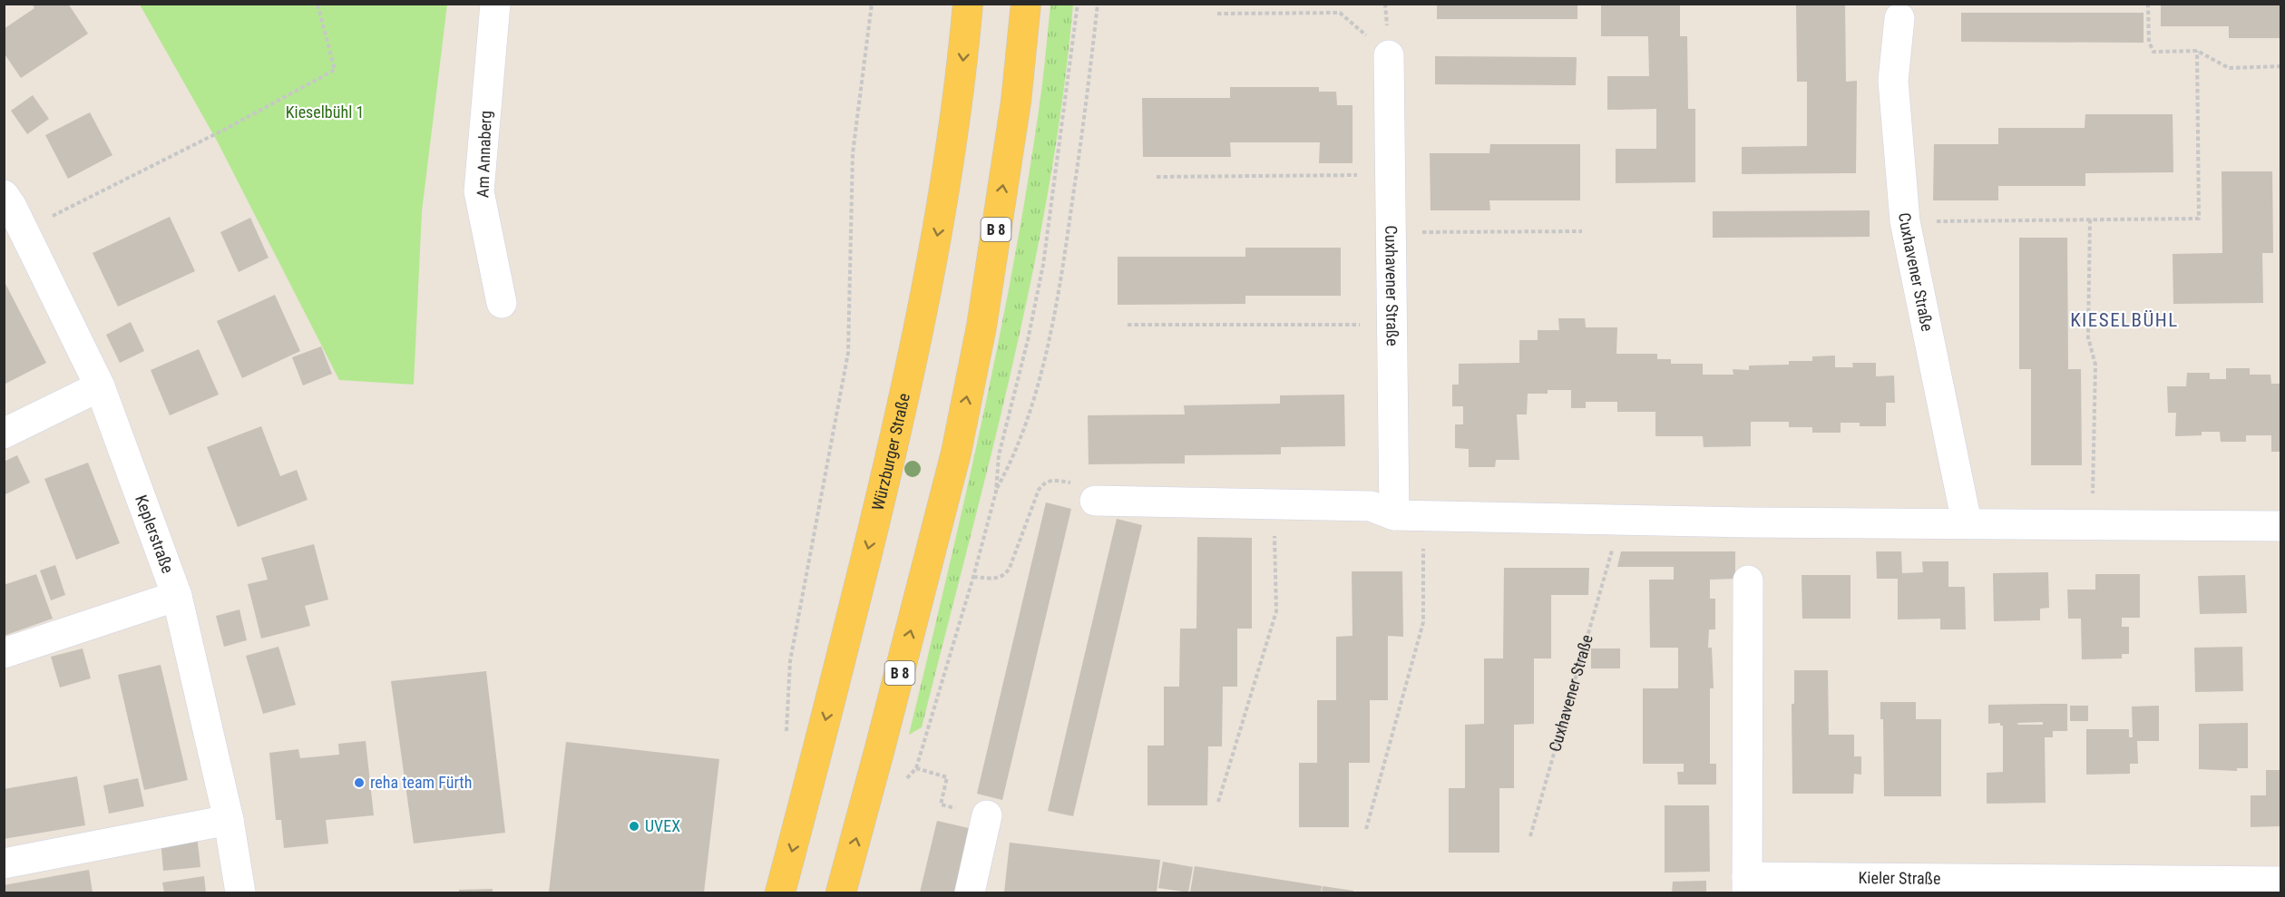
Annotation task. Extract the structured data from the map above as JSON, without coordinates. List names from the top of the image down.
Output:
{
  "streets": {
    "main road": ["B 8", "Würzburger Straße"],
    "street": [
      "Am Annaberg",
      "Cuxhavener Straße",
      "Keplerstraße",
      "Kieler Straße"
    ]
  },
  "districts": ["KIESELBÜHL"],
  "parks": ["Kieselbühl 1"],
  "places": ["reha team Fürth", "UVEX"]
}
